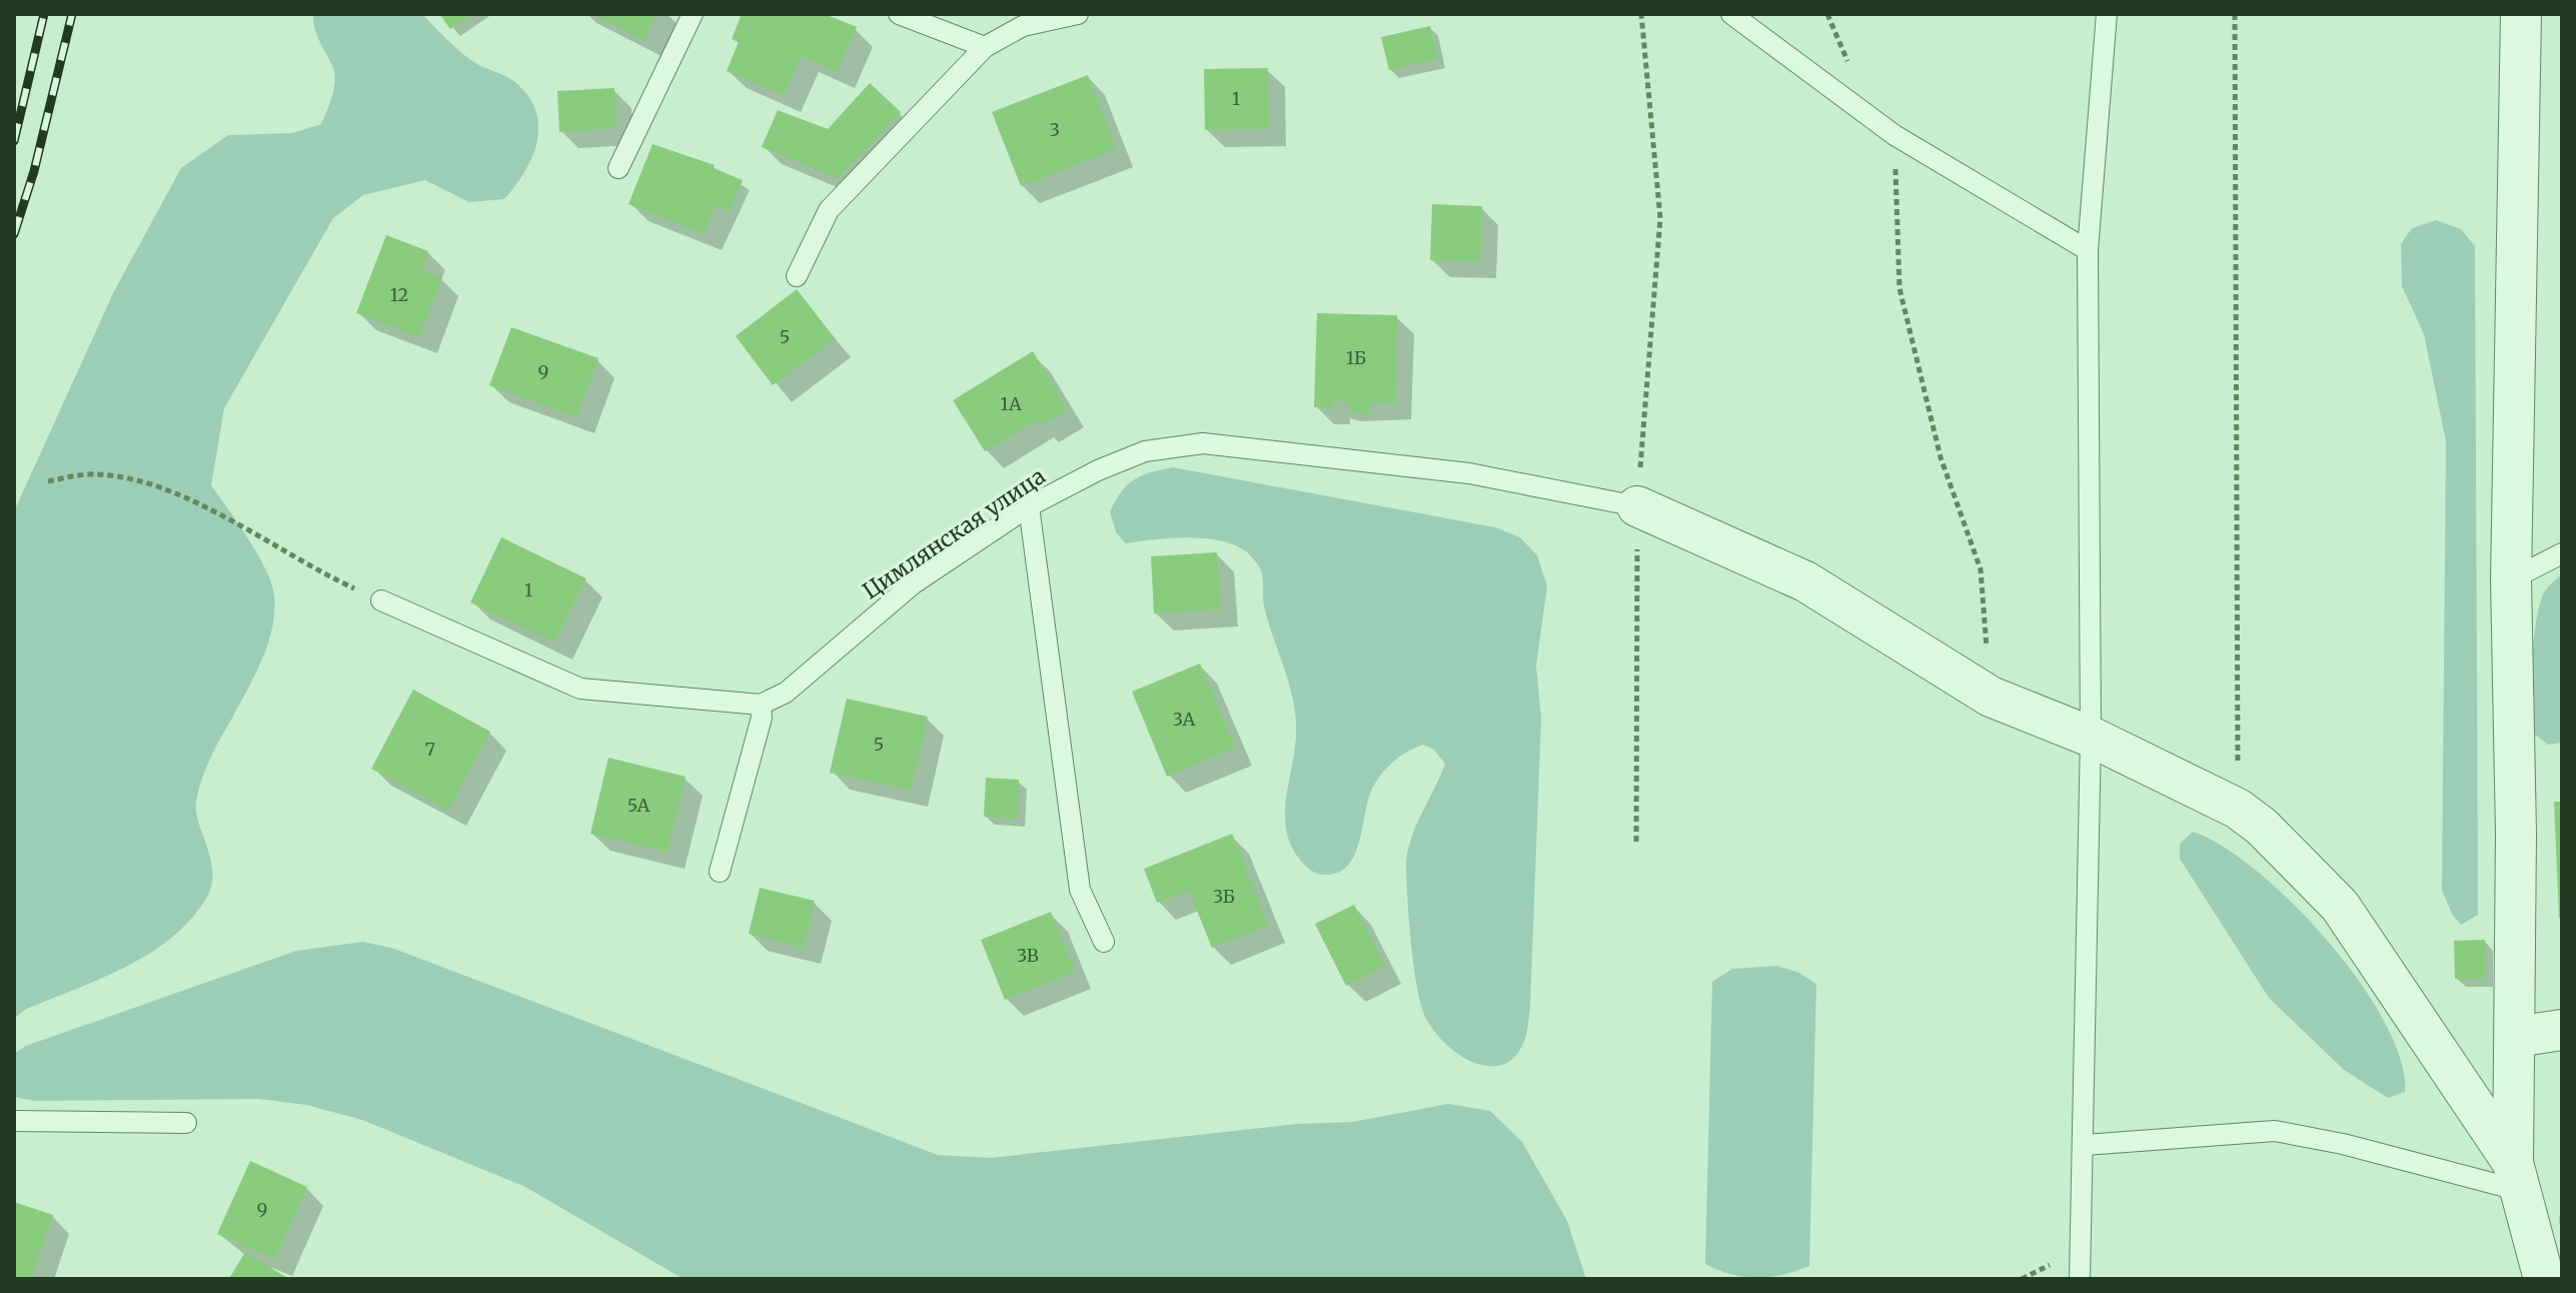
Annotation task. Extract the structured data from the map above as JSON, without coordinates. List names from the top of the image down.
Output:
{
  "streets": {
    "lane": ["Цимлянская улица"]
  },
  "house_numbers": [
    "1",
    "3",
    "12",
    "5",
    "1Б",
    "9",
    "1А",
    "1",
    "3А",
    "5",
    "7",
    "5А",
    "3Б",
    "3В",
    "9"
  ]
}
